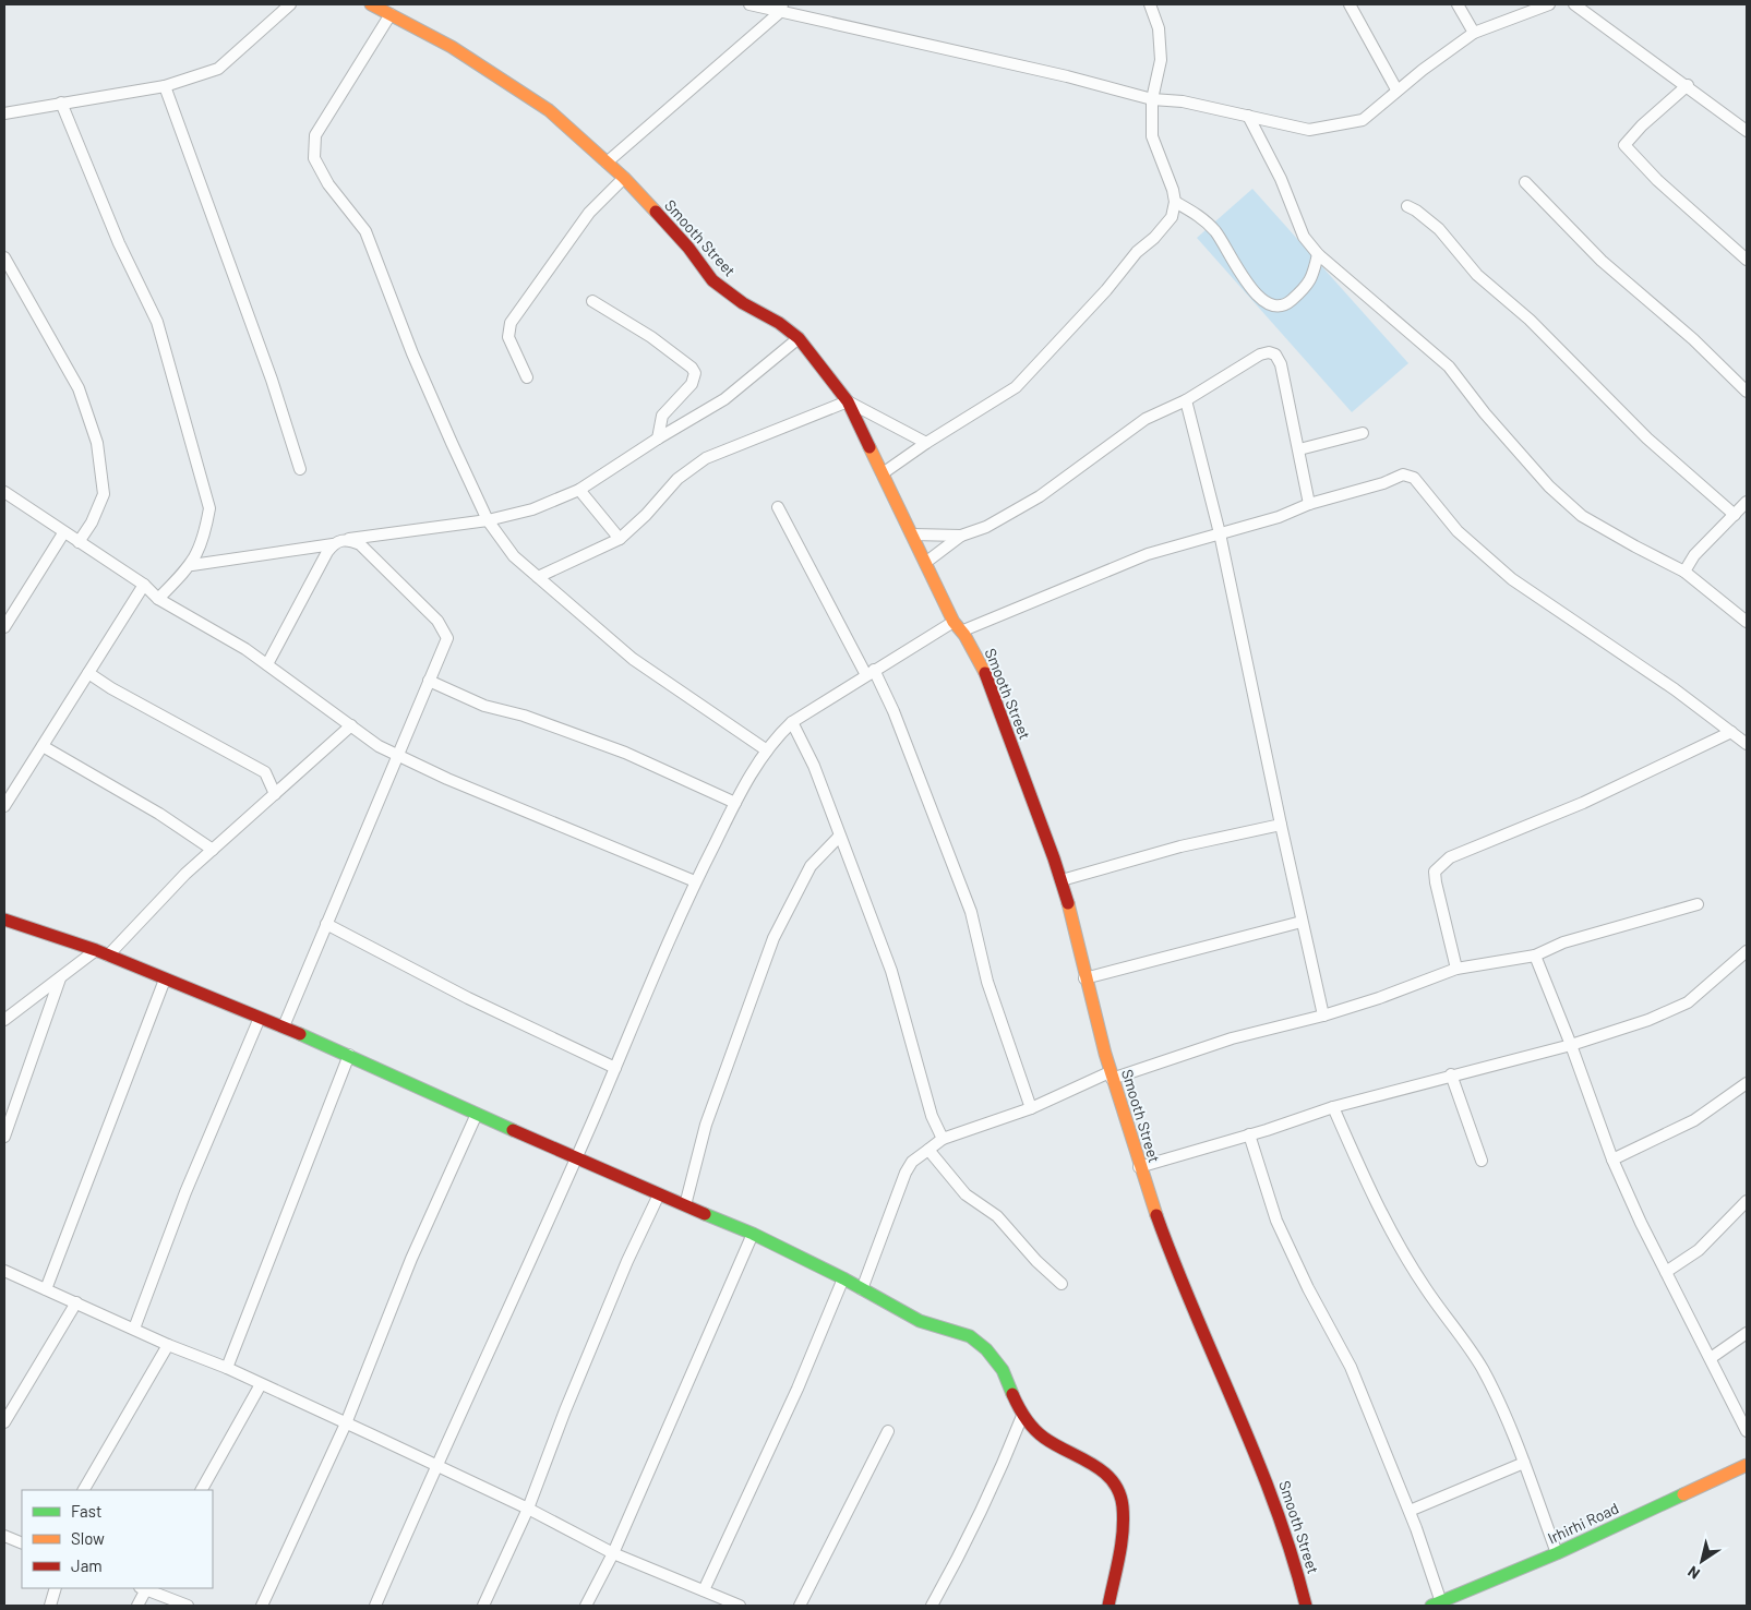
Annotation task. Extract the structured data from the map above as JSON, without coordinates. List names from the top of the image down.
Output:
{
  "streets": {
    "street": ["Smooth Street", "Irhirhi Road"]
  },
  "legend": ["Fast", "Slow", "Jam"],
  "north": "bottom left"
}
